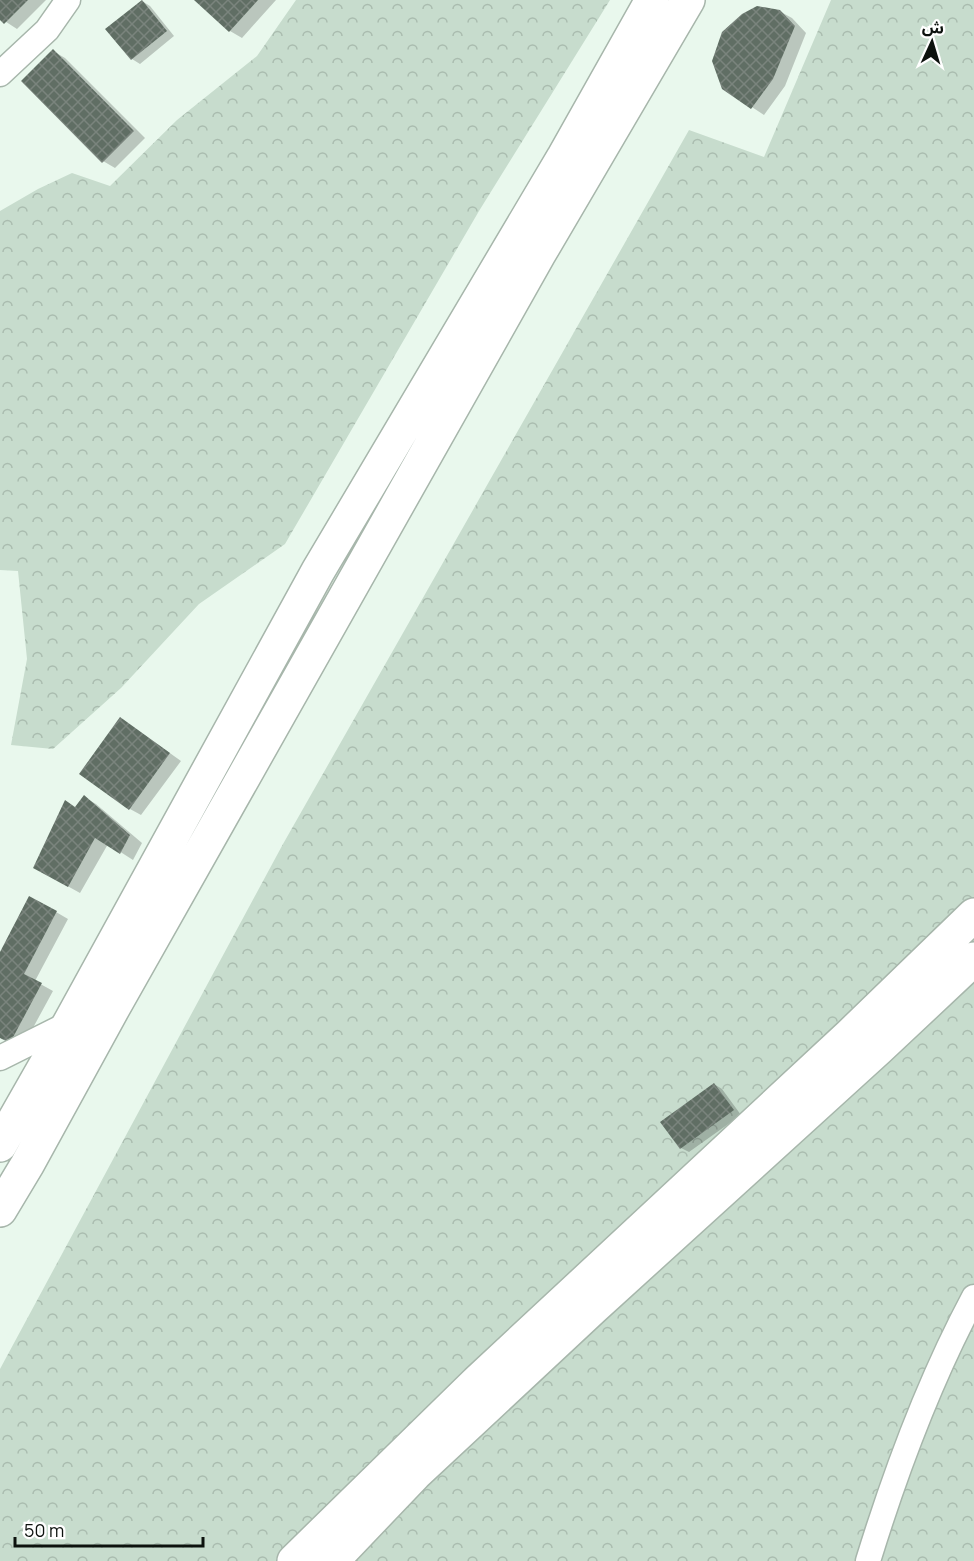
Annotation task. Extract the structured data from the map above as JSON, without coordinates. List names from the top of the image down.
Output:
{
  "scale_bar": "50 m",
  "north": "top"
}
